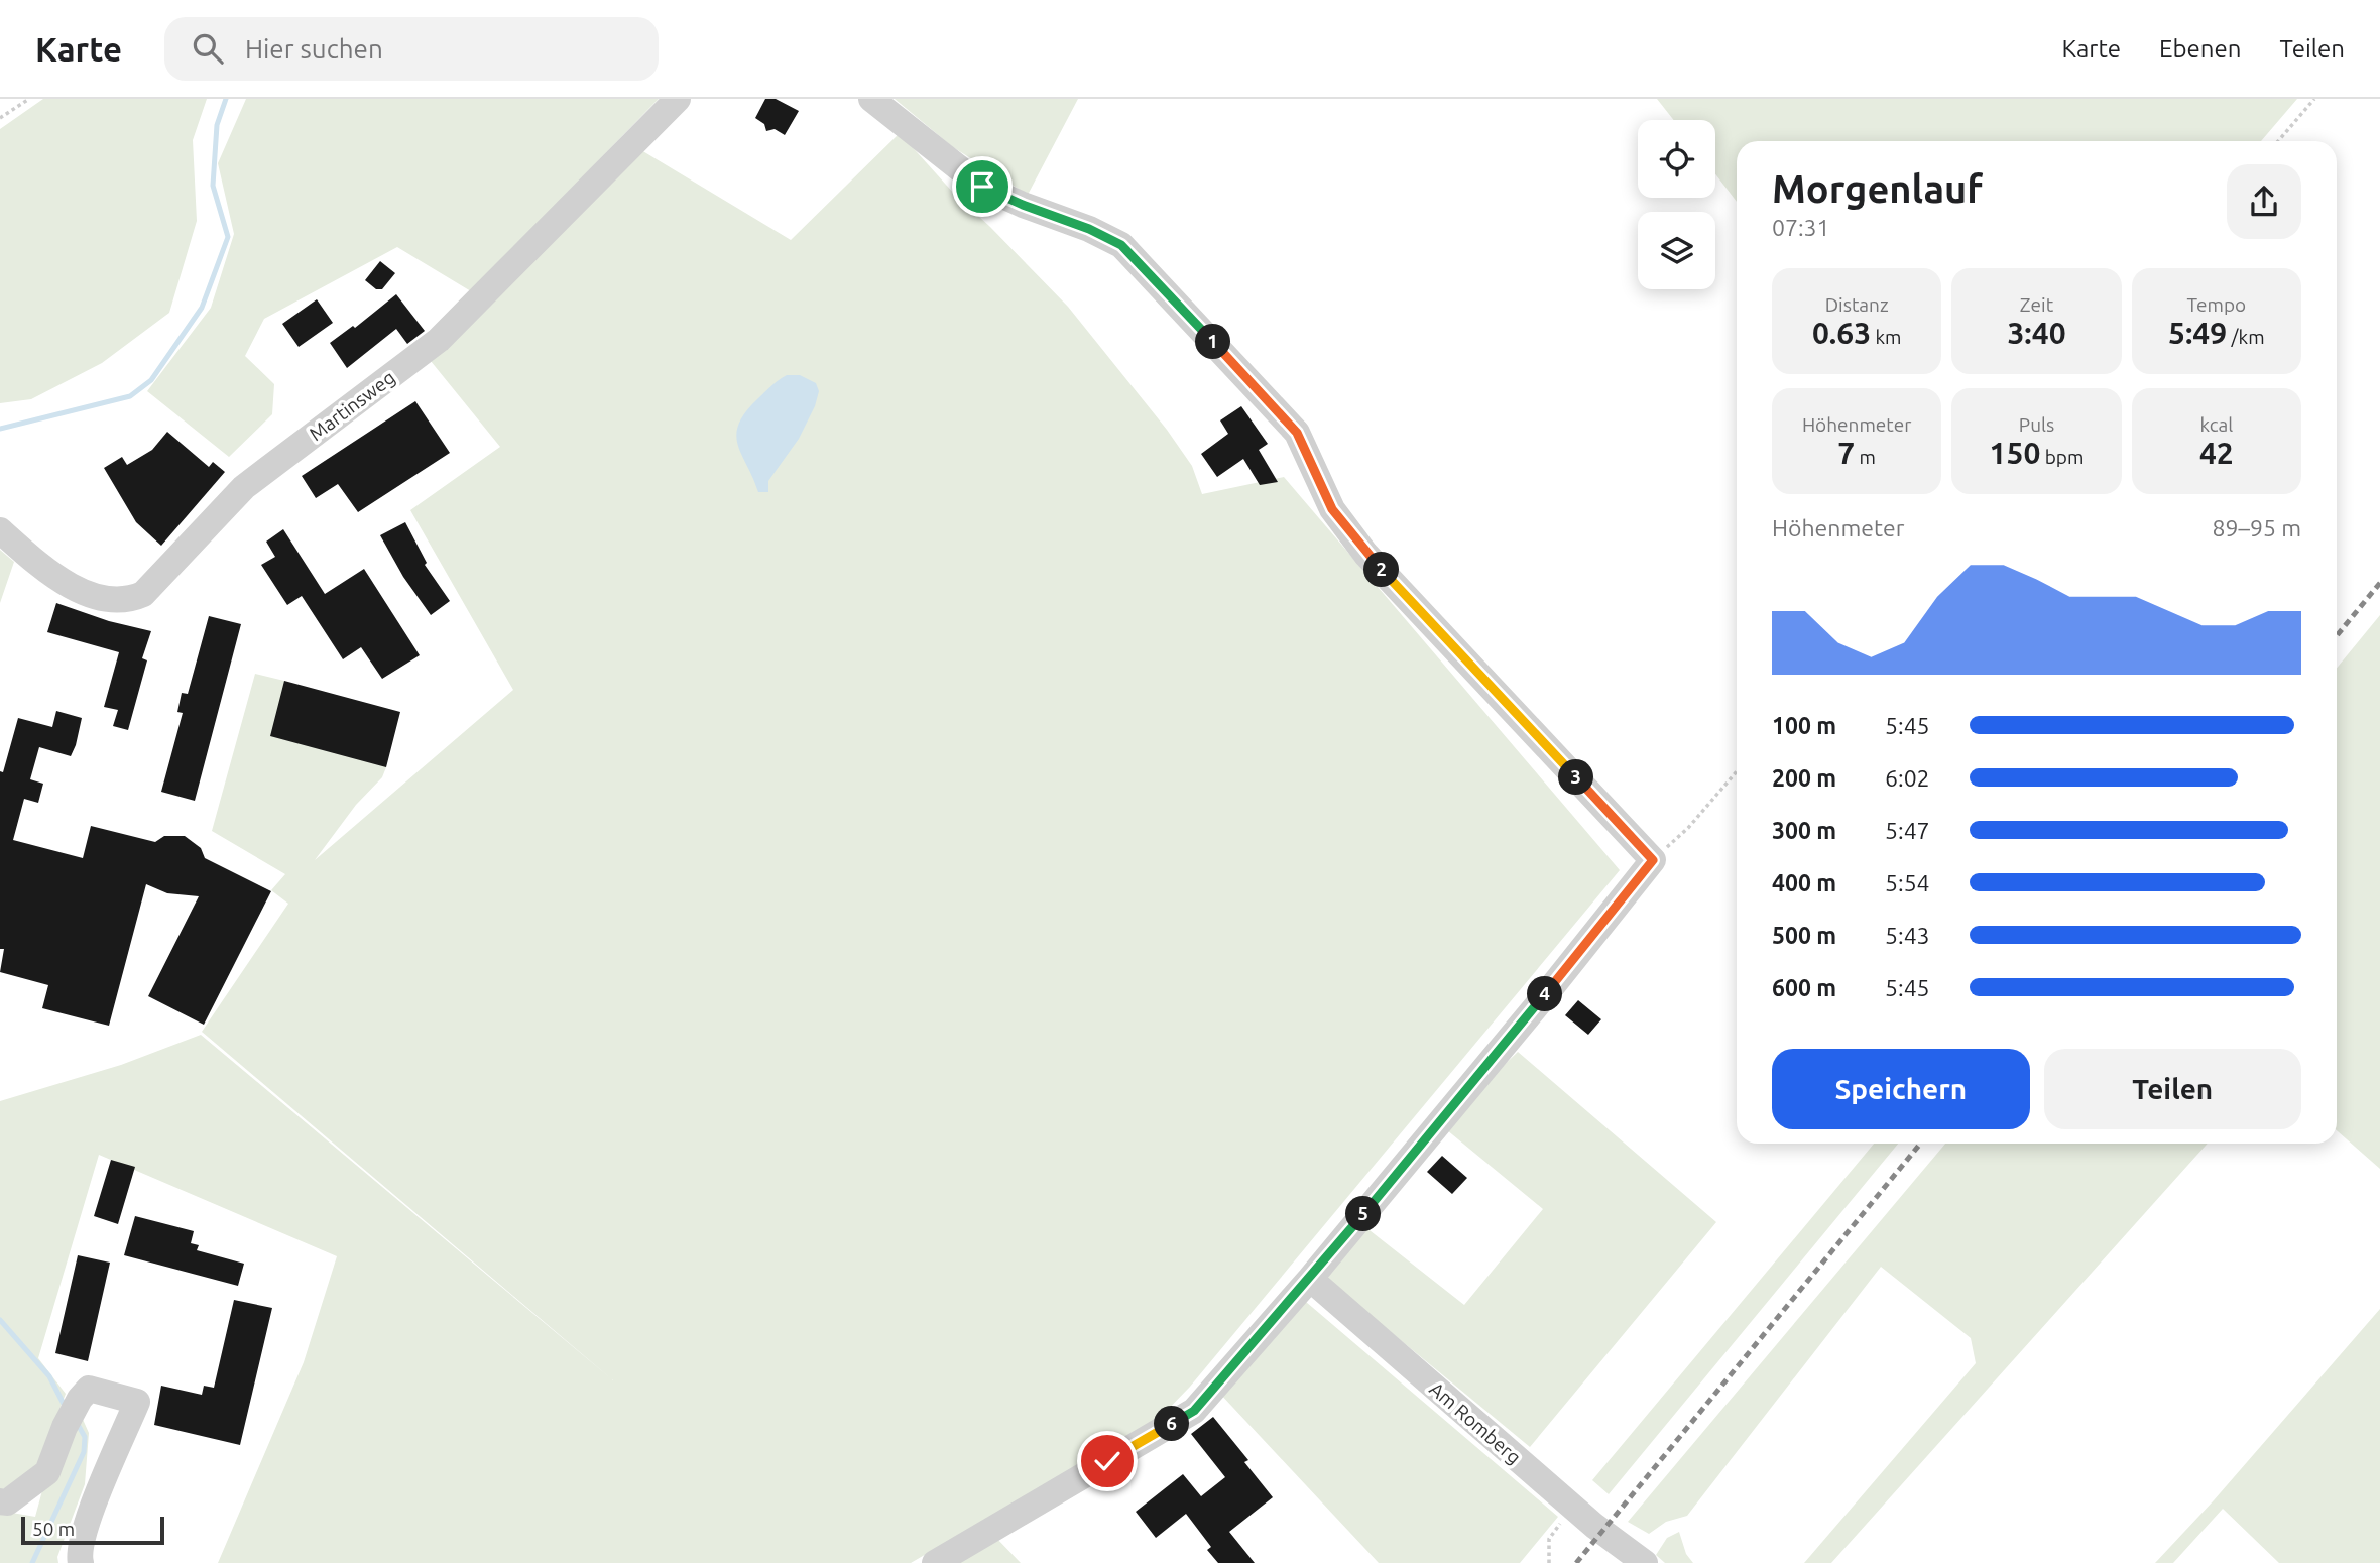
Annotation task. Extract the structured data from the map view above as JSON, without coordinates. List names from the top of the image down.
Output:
{
  "streets": {
    "street": ["Martinsweg", "Am Romberg"]
  },
  "scale_bar": "50 m",
  "page": {
    "header": "Karte",
    "search": "Hier suchen",
    "nav": ["Karte", "Ebenen", "Teilen"],
    "heading": ["Morgenlauf", "07:31"],
    "stats": [
      ["Distanz", "0.63 km"],
      ["Zeit", "3:40"],
      ["Tempo", "5:49 /km"],
      ["Höhenmeter", "7 m"],
      ["Puls", "150 bpm"],
      ["kcal", "42"]
    ],
    "pins": [
      "1",
      "2",
      "3",
      "4",
      "5",
      "6"
    ],
    "chart": ["Höhenmeter", "89–95 m"],
    "list": [
      {
        "name": "100 m",
        "note": "5:45"
      },
      {
        "name": "200 m",
        "note": "6:02"
      },
      {
        "name": "300 m",
        "note": "5:47"
      },
      {
        "name": "400 m",
        "note": "5:54"
      },
      {
        "name": "500 m",
        "note": "5:43"
      },
      {
        "name": "600 m",
        "note": "5:45"
      }
    ],
    "buttons": ["Speichern", "Teilen"],
    "scale": "50 m"
  }
}
